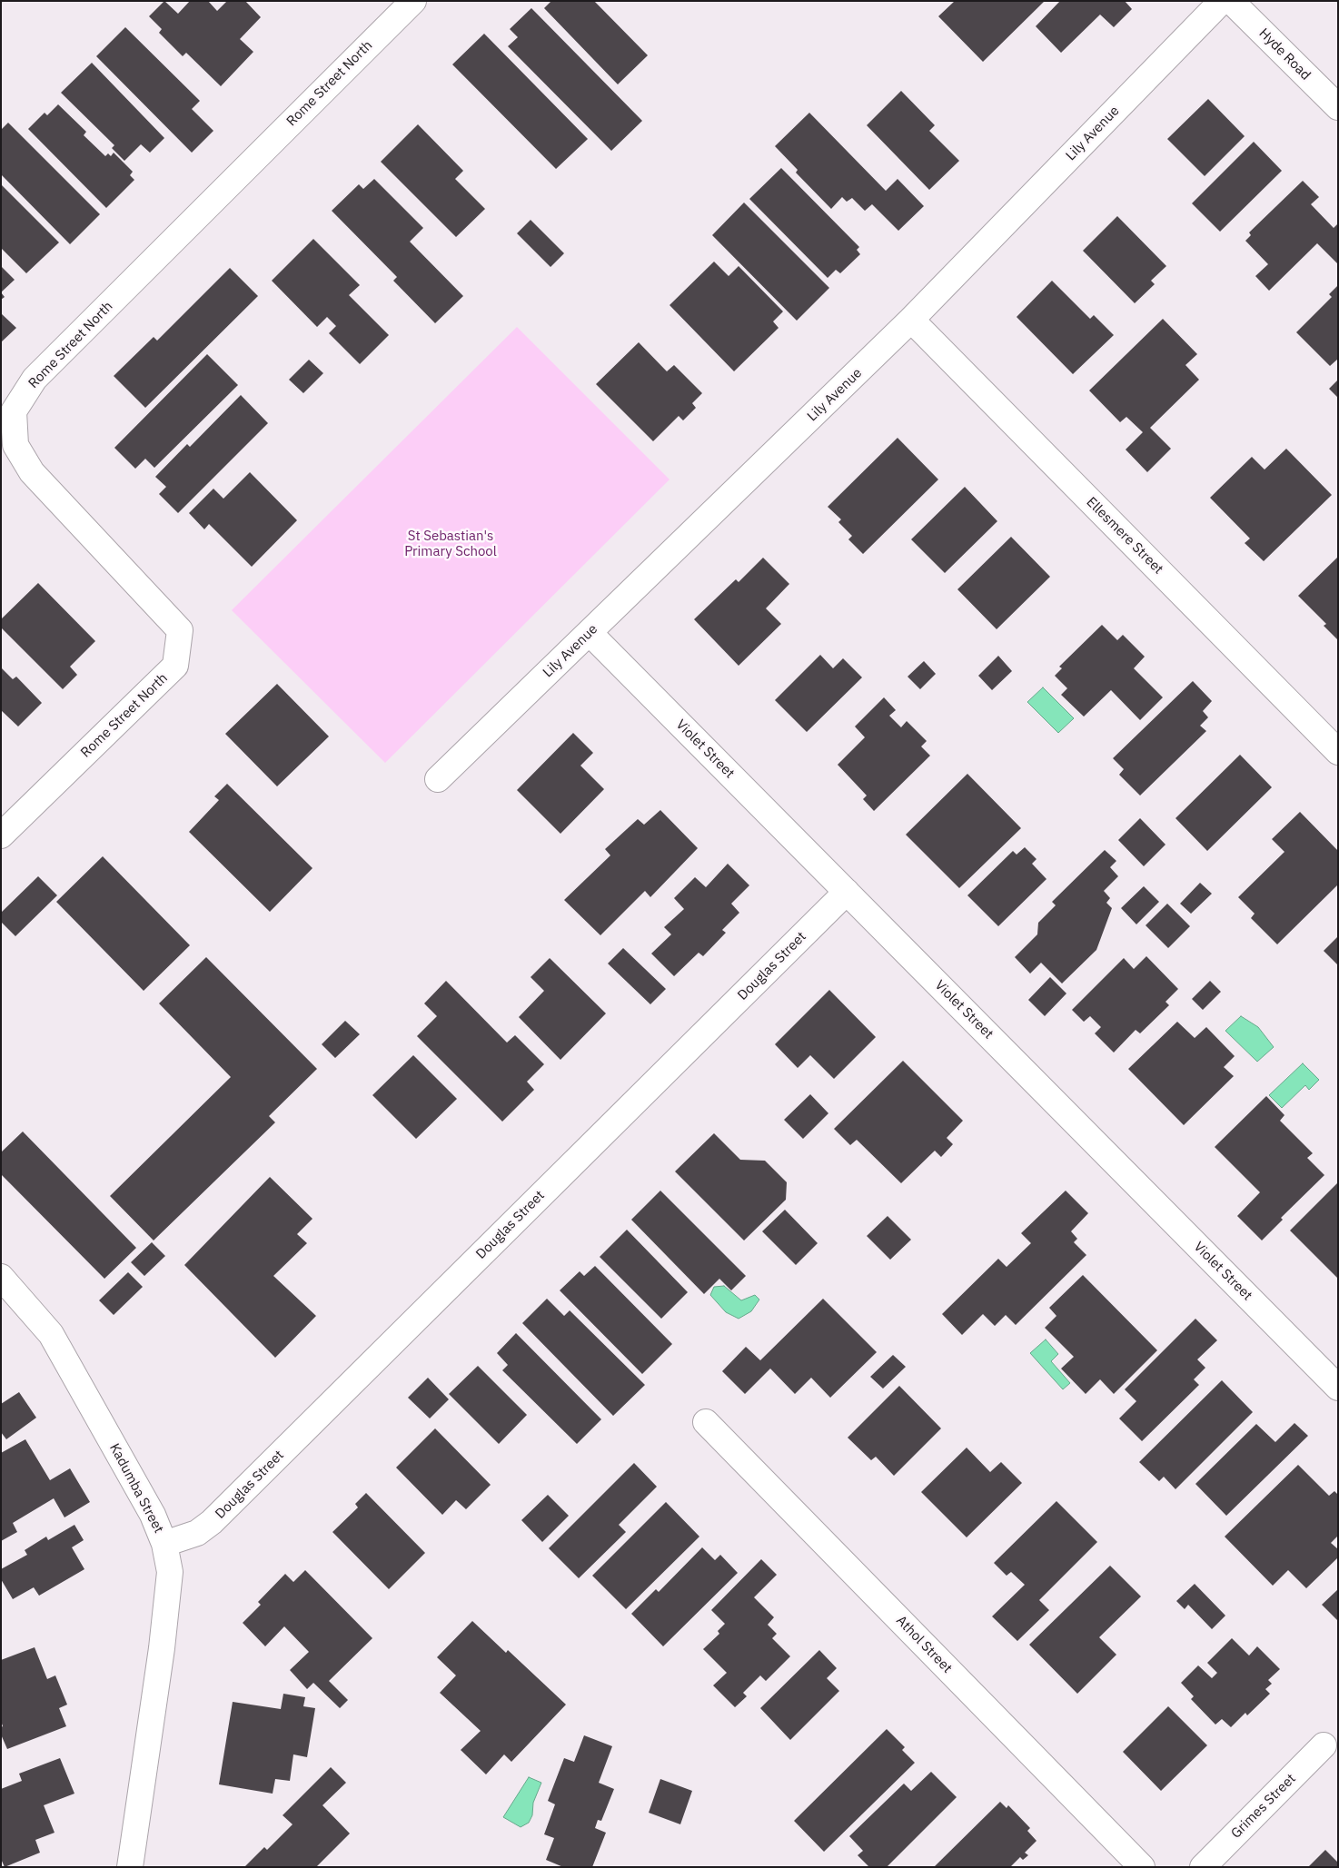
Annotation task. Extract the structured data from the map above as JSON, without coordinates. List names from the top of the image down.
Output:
{
  "streets": {
    "street": [
      "Hyde Road",
      "Rome Street North",
      "Lily Avenue",
      "Ellesmere Street",
      "Violet Street",
      "Douglas Street",
      "Kadumba Street",
      "Athol Street",
      "Grimes Street"
    ]
  },
  "crossings": [
    ["Lily Avenue", "Ellesmere Street"],
    ["Lily Avenue", "Violet Street"],
    ["Violet Street", "Douglas Street"],
    ["Douglas Street", "Kadumba Street"]
  ],
  "parks": ["St Sebastian's Primary School"]
}
